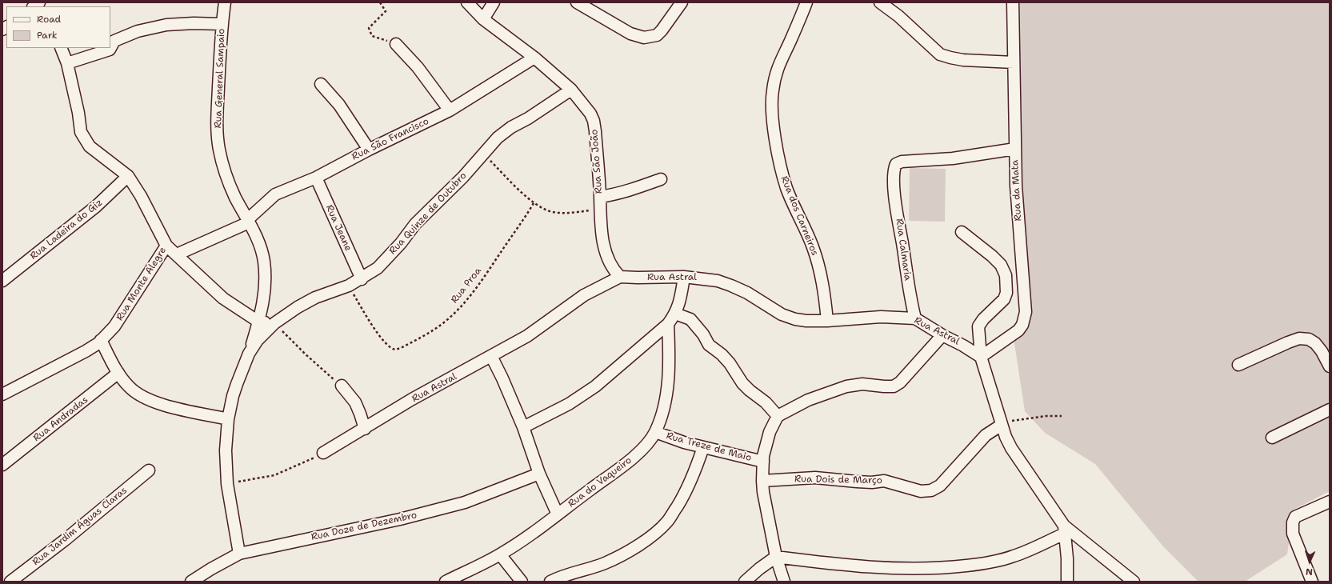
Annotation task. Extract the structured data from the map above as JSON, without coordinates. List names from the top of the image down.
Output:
{
  "streets": {
    "street": [
      "Rua General Sampaio",
      "Rua São Francisco",
      "Rua São João",
      "Rua da Mata",
      "Rua Quinze de Outubro",
      "Rua dos Carneiros",
      "Rua Jeane",
      "Rua Ladeira do Giz",
      "Rua Calmaria",
      "Rua Astral",
      "Rua Monte Alegre",
      "Rua Andradas",
      "Rua Treze de Maio",
      "Rua Dois de Março",
      "Rua do Vaqueiro",
      "Rua Jardim Águas Claras",
      "Rua Doze de Dezembro"
    ],
    "path": ["Rua Proa"]
  },
  "crossings": [
    ["Rua General Sampaio", "Rua São Francisco"],
    ["Rua General Sampaio", "Rua Quinze de Outubro"],
    ["Rua General Sampaio", "Rua Doze de Dezembro"],
    ["Rua São Francisco", "Rua São João"],
    ["Rua São Francisco", "Rua Jeane"],
    ["Rua São João", "Rua Quinze de Outubro"],
    ["Rua São João", "Rua Astral"],
    ["Rua da Mata", "Rua Calmaria"],
    ["Rua da Mata", "Rua Astral"],
    ["Rua Quinze de Outubro", "Rua Jeane"],
    ["Rua Quinze de Outubro", "Rua Proa"],
    ["Rua dos Carneiros", "Rua Astral"],
    ["Rua Ladeira do Giz", "Rua Monte Alegre"],
    ["Rua Calmaria", "Rua Astral"],
    ["Rua Treze de Maio", "Rua do Vaqueiro"]
  ],
  "legend": ["Road", "Park"],
  "north": "bottom"
}
